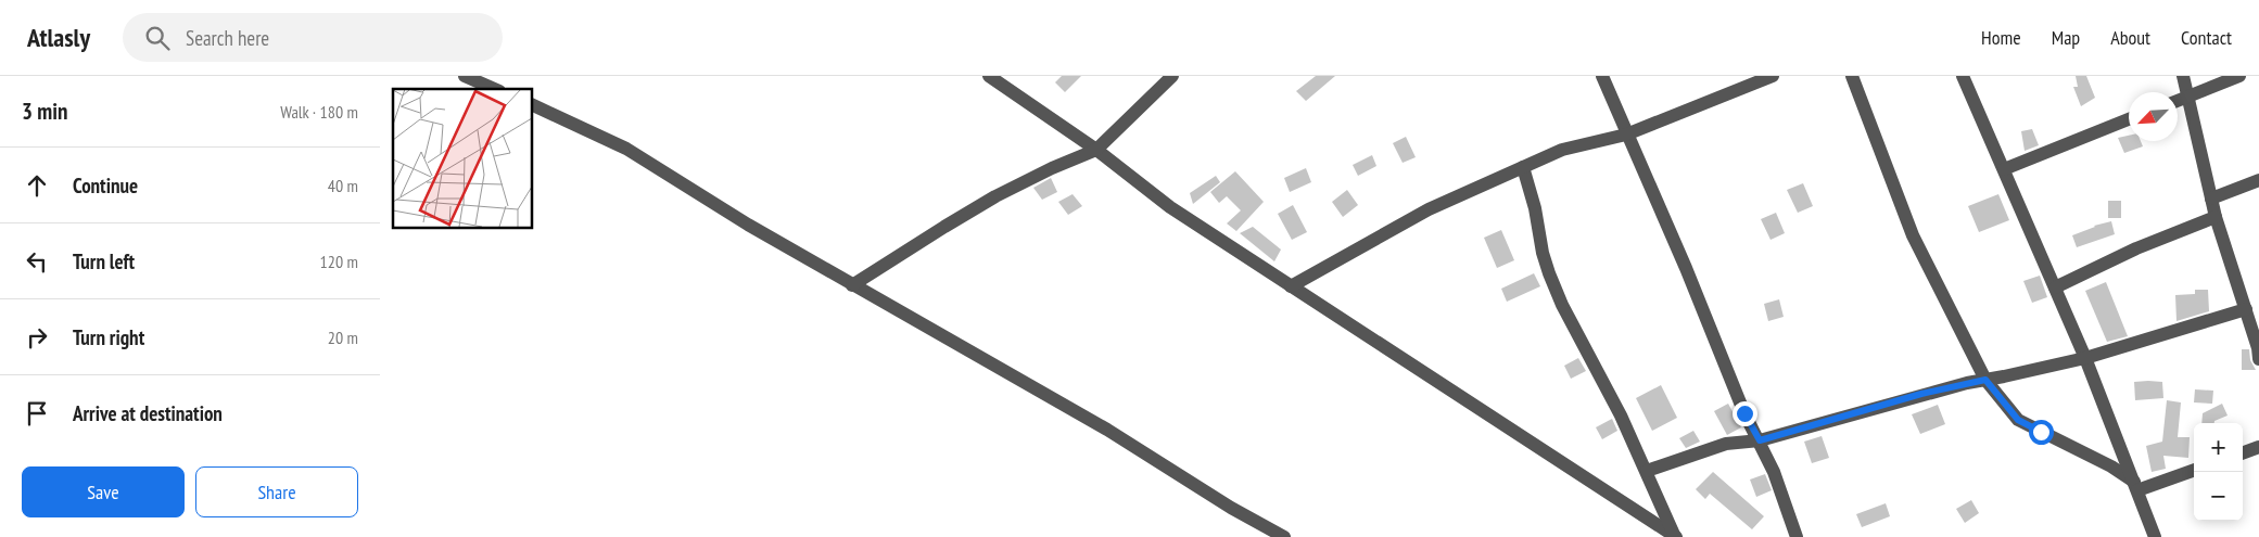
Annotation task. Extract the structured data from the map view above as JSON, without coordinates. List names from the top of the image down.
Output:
{
  "north": "bottom left",
  "page": {
    "header": "Atlasly",
    "search": "Search here",
    "nav": [
      "Home",
      "Map",
      "About",
      "Contact"
    ],
    "heading": ["3 min", "Walk · 180 m"],
    "list": [
      ["Continue", "40 m"],
      ["Turn left", "120 m"],
      ["Turn right", "20 m"],
      "Arrive at destination"
    ],
    "map_buttons": ["+", "−"],
    "buttons": ["Save", "Share"]
  }
}
